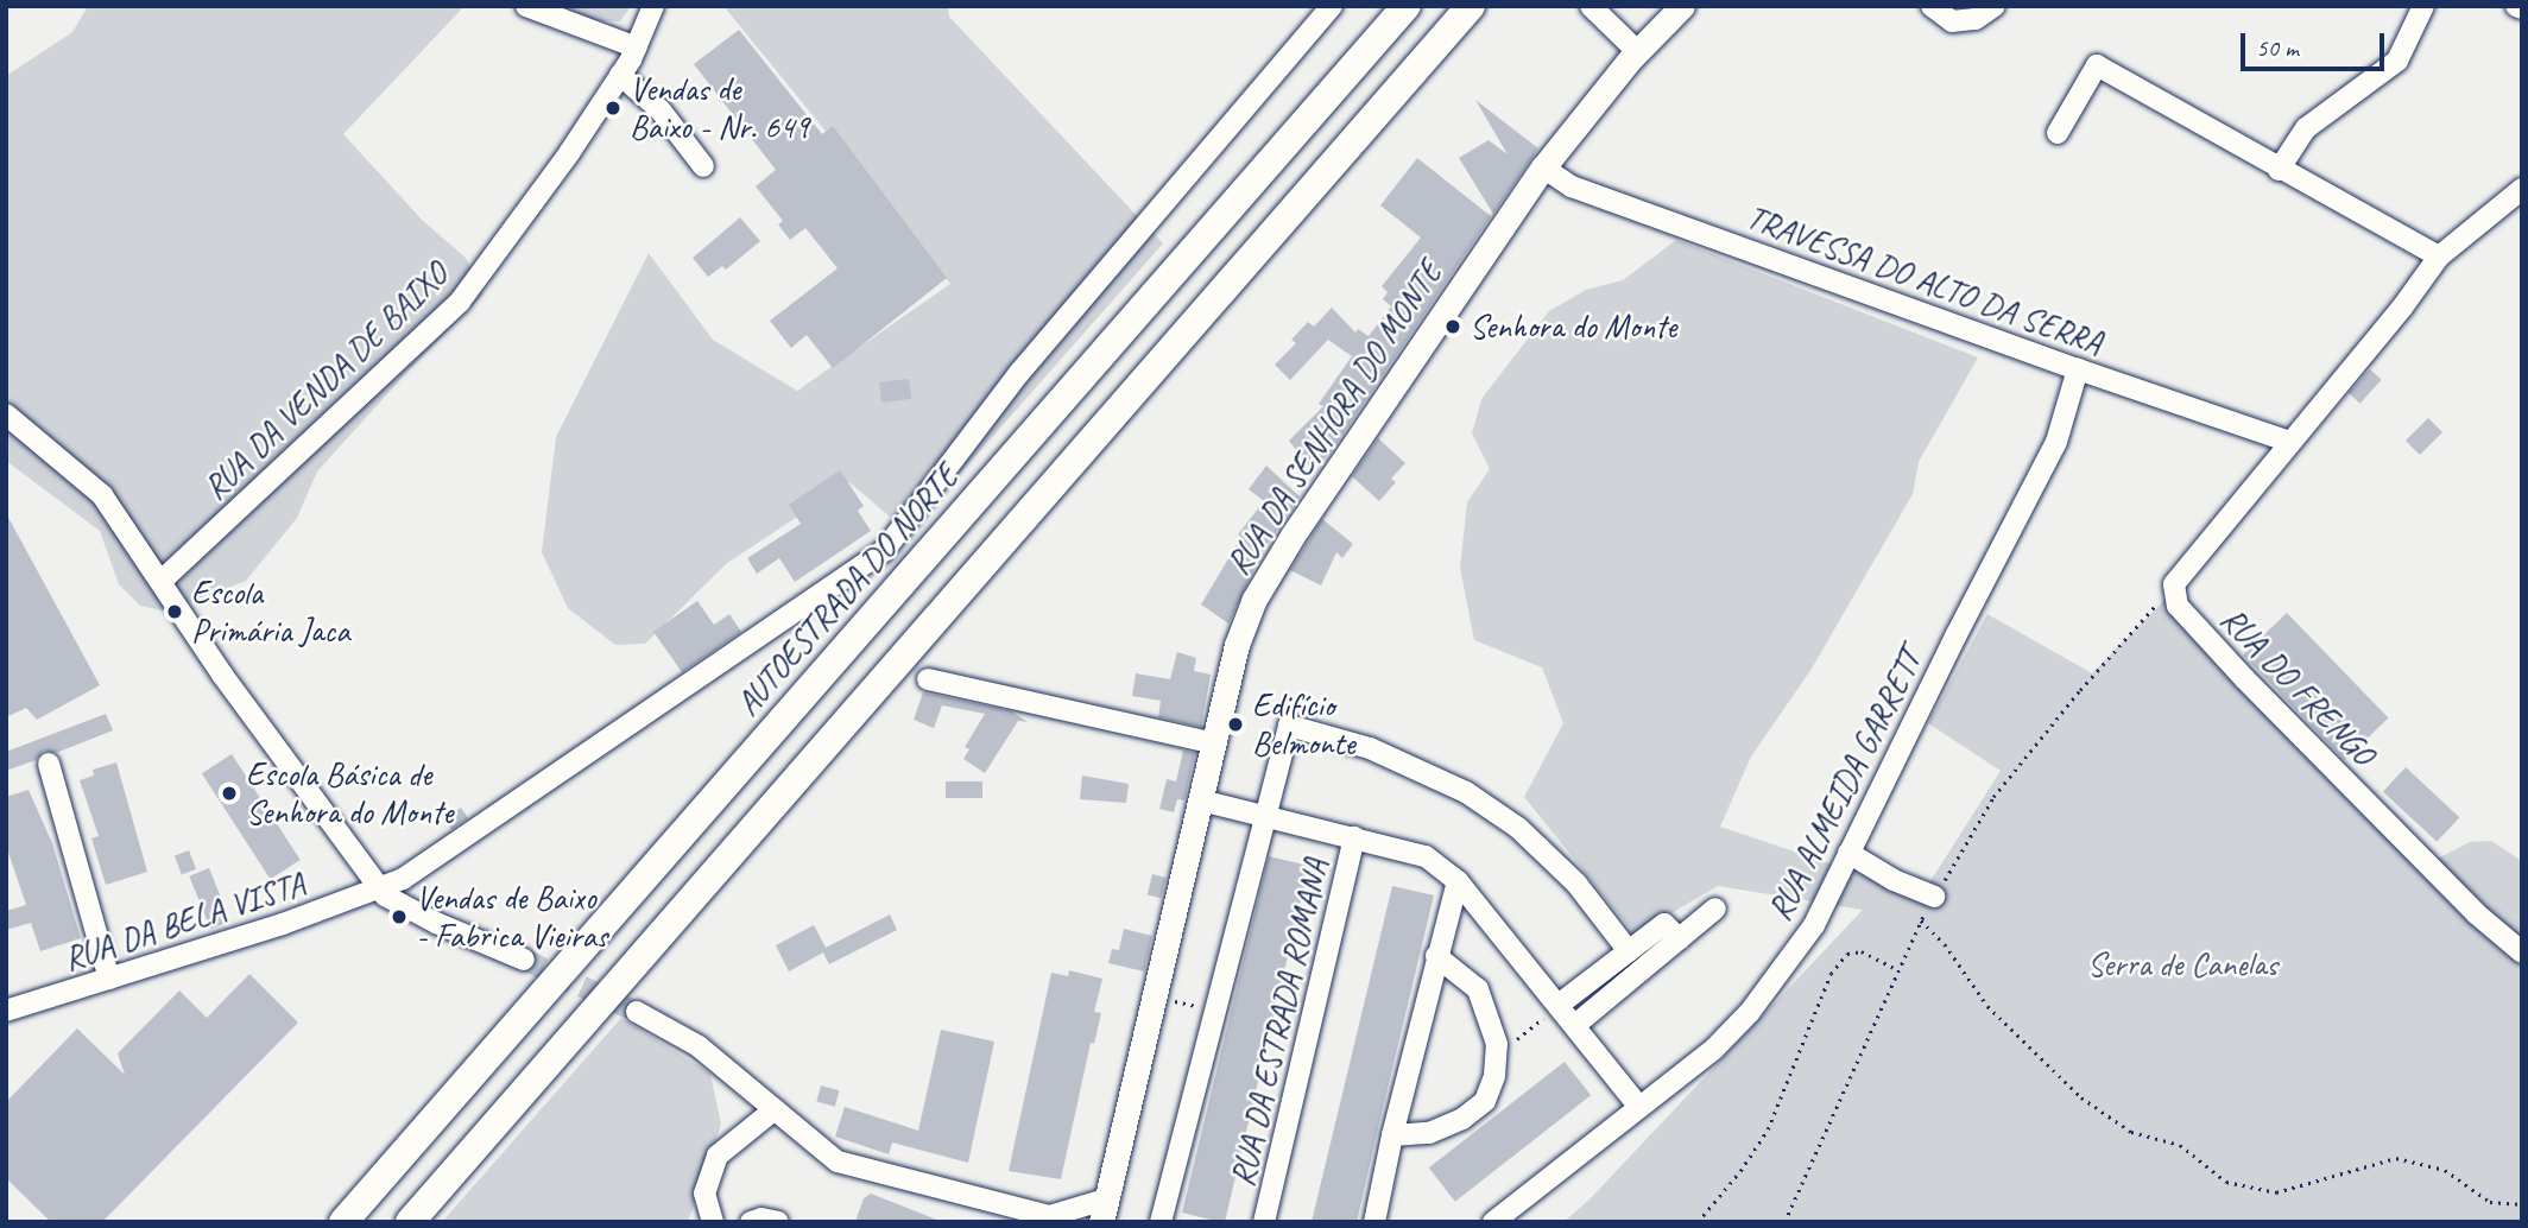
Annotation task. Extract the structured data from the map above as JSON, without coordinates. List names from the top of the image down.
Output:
{
  "streets": {
    "highway": ["AUTOESTRADA DO NORTE"],
    "main road": ["RUA DA SENHORA DO MONTE"],
    "street": [
      "TRAVESSA DO ALTO DA SERRA",
      "RUA DA VENDA DE BAIXO",
      "RUA DO FRENGO",
      "RUA ALMEIDA GARRETT",
      "RUA DA BELA VISTA",
      "RUA DA ESTRADA ROMANA"
    ]
  },
  "crossings": [
    ["TRAVESSA DO ALTO DA SERRA", "RUA DA SENHORA DO MONTE"],
    ["TRAVESSA DO ALTO DA SERRA", "RUA ALMEIDA GARRETT"]
  ],
  "parks": ["Serra de Canelas"],
  "places": [
    "Vendas de Baixo - Nr. 649",
    "Senhora do Monte",
    "Escola Primária Jaca",
    "Edifício Belmonte",
    "Escola Básica de Senhora do Monte",
    "Vendas de Baixo - Fabrica Vieiras"
  ],
  "scale_bar": "50 m"
}
